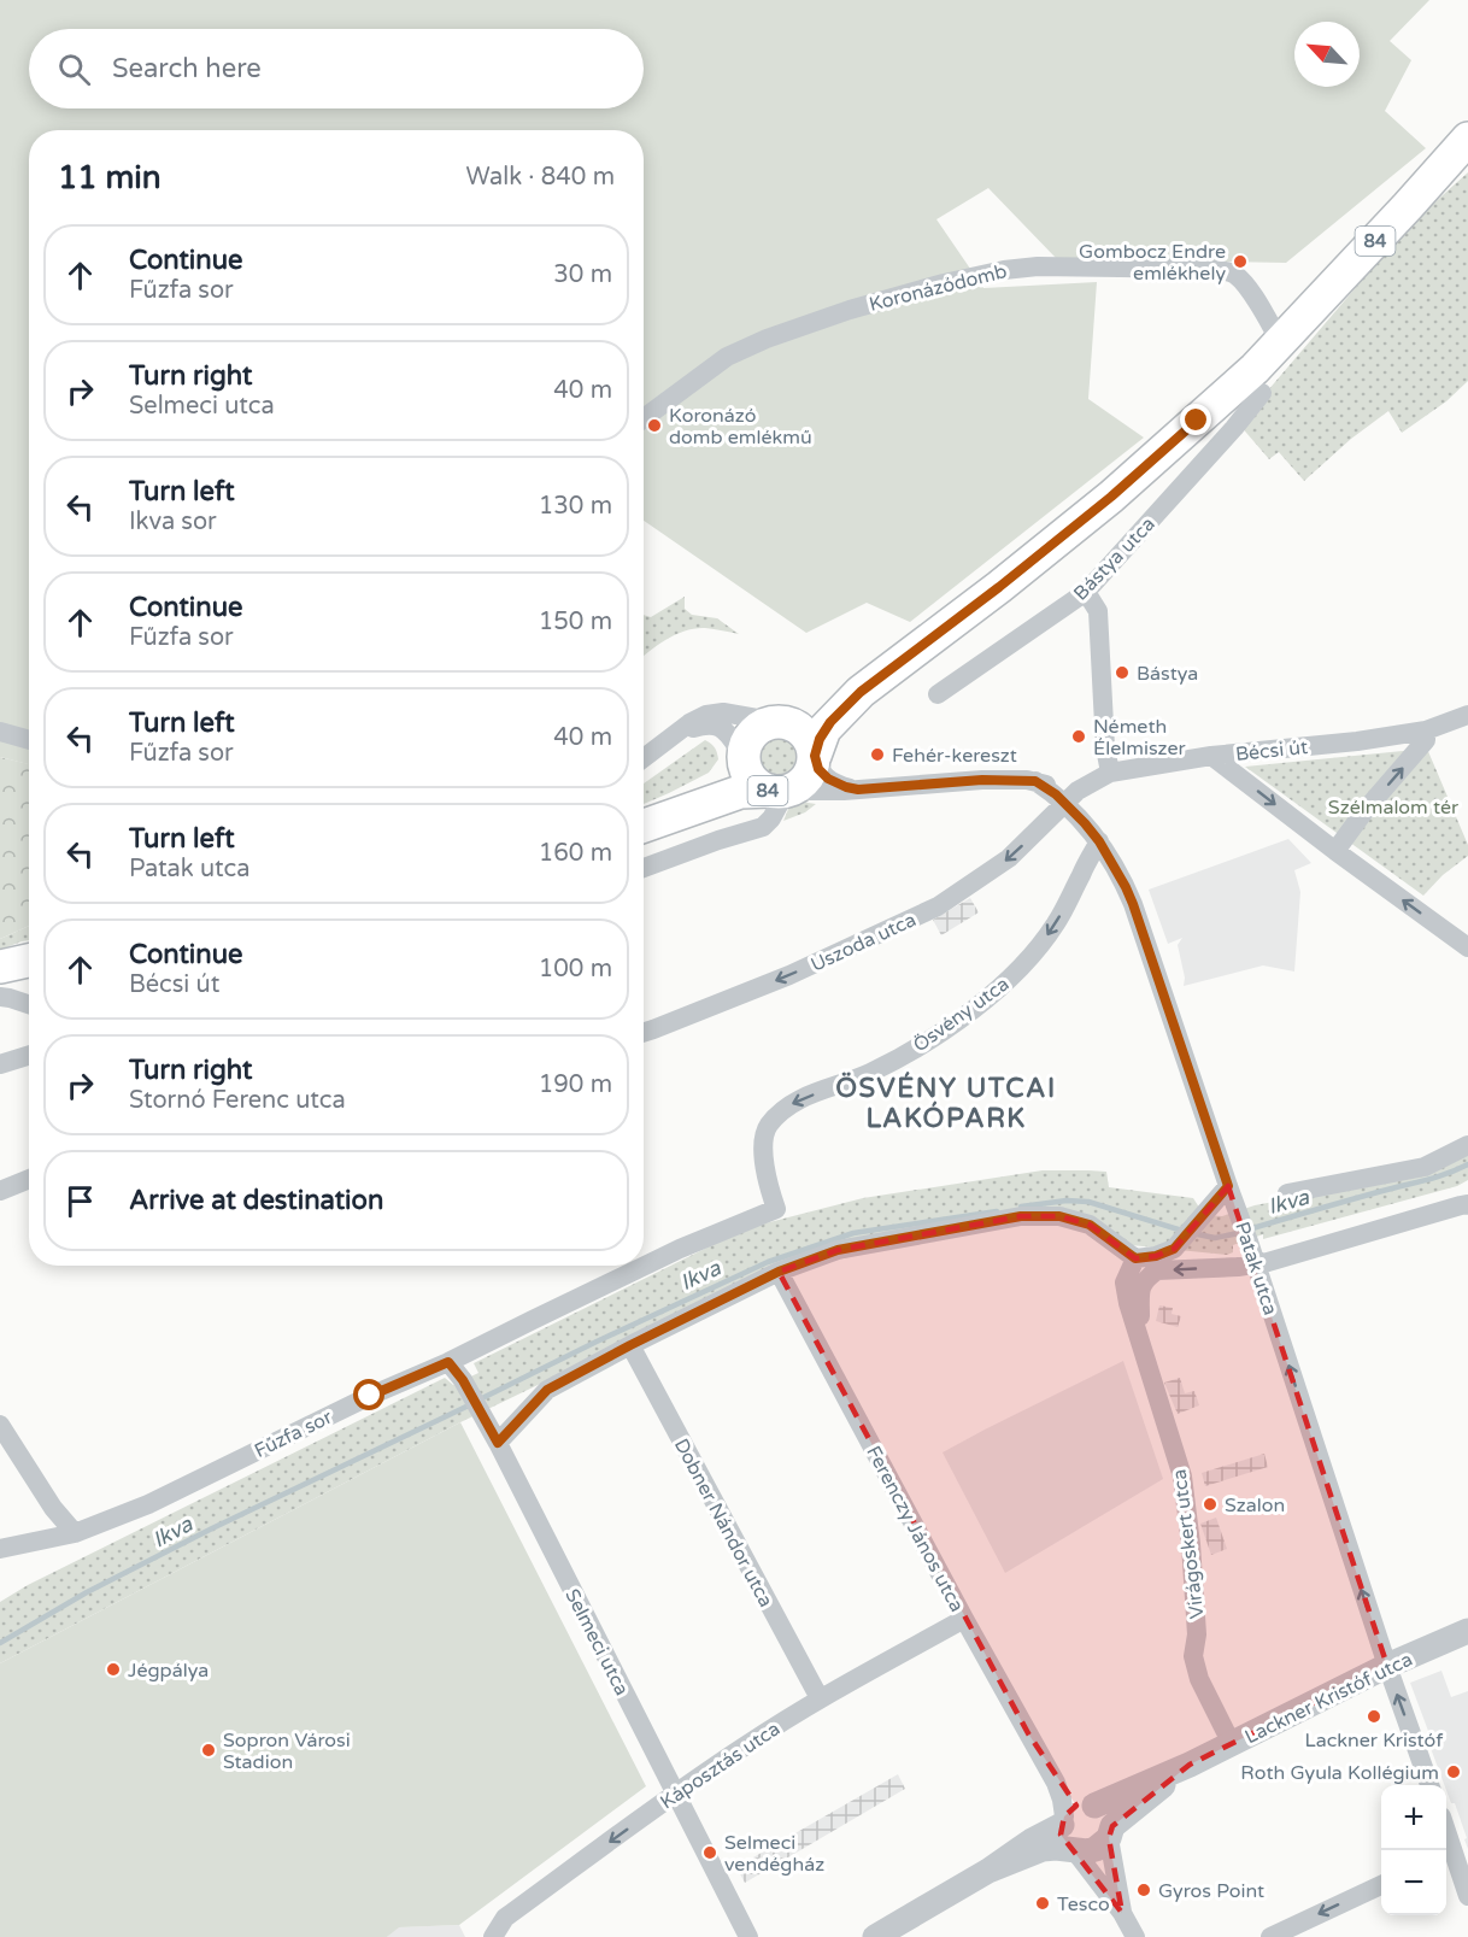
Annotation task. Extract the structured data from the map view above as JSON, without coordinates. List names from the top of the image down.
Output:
{
  "streets": {
    "main road": ["84"],
    "street": [
      "Koronázódomb",
      "Bástya utca",
      "Bécsi út",
      "Uszoda utca",
      "Ösvény utca",
      "Patak utca",
      "Fűzfa sor",
      "Dobner Nándor utca",
      "Ferenczy János utca",
      "Virágoskert utca",
      "Selmeci utca",
      "Lackner Kristóf utca",
      "Káposztás utca"
    ]
  },
  "crossings": [
    ["84", "Koronázódomb"],
    ["Bécsi út", "Uszoda utca"],
    ["Bécsi út", "Patak utca"],
    ["Uszoda utca", "Patak utca"],
    ["Ösvény utca", "Patak utca"],
    ["Ösvény utca", "Fűzfa sor"],
    ["Patak utca", "Virágoskert utca"],
    ["Patak utca", "Lackner Kristóf utca"],
    ["Fűzfa sor", "Selmeci utca"],
    ["Dobner Nándor utca", "Káposztás utca"],
    ["Ferenczy János utca", "Lackner Kristóf utca"],
    ["Ferenczy János utca", "Káposztás utca"],
    ["Virágoskert utca", "Lackner Kristóf utca"],
    ["Selmeci utca", "Káposztás utca"]
  ],
  "one_way": ["Ösvény utca", "Patak utca", "Káposztás utca"],
  "districts": ["ÖSVÉNY UTCAI LAKÓPARK"],
  "water": ["Ikva"],
  "parks": ["Szélmalom tér"],
  "places": [
    "Gombocz Endre emlékhely",
    "Koronázó domb emlékmű",
    "Bástya",
    "Németh Élelmiszer",
    "Fehér-kereszt",
    "Szalon",
    "Jégpálya",
    "Lackner Kristóf",
    "Sopron Városi Stadion",
    "Roth Gyula Kollégium",
    "Selmeci vendégház",
    "Gyros Point",
    "Tesco"
  ],
  "north": "top left",
  "page": {
    "search": "Search here",
    "heading": ["11 min", "Walk · 840 m"],
    "list": [
      ["Continue", "Fűzfa sor", "30 m"],
      ["Turn right", "Selmeci utca", "40 m"],
      ["Turn left", "Ikva sor", "130 m"],
      ["Continue", "Fűzfa sor", "150 m"],
      ["Turn left", "Fűzfa sor", "40 m"],
      ["Turn left", "Patak utca", "160 m"],
      ["Continue", "Bécsi út", "100 m"],
      ["Turn right", "Stornó Ferenc utca", "190 m"],
      "Arrive at destination"
    ],
    "map_buttons": ["+", "−"]
  }
}
